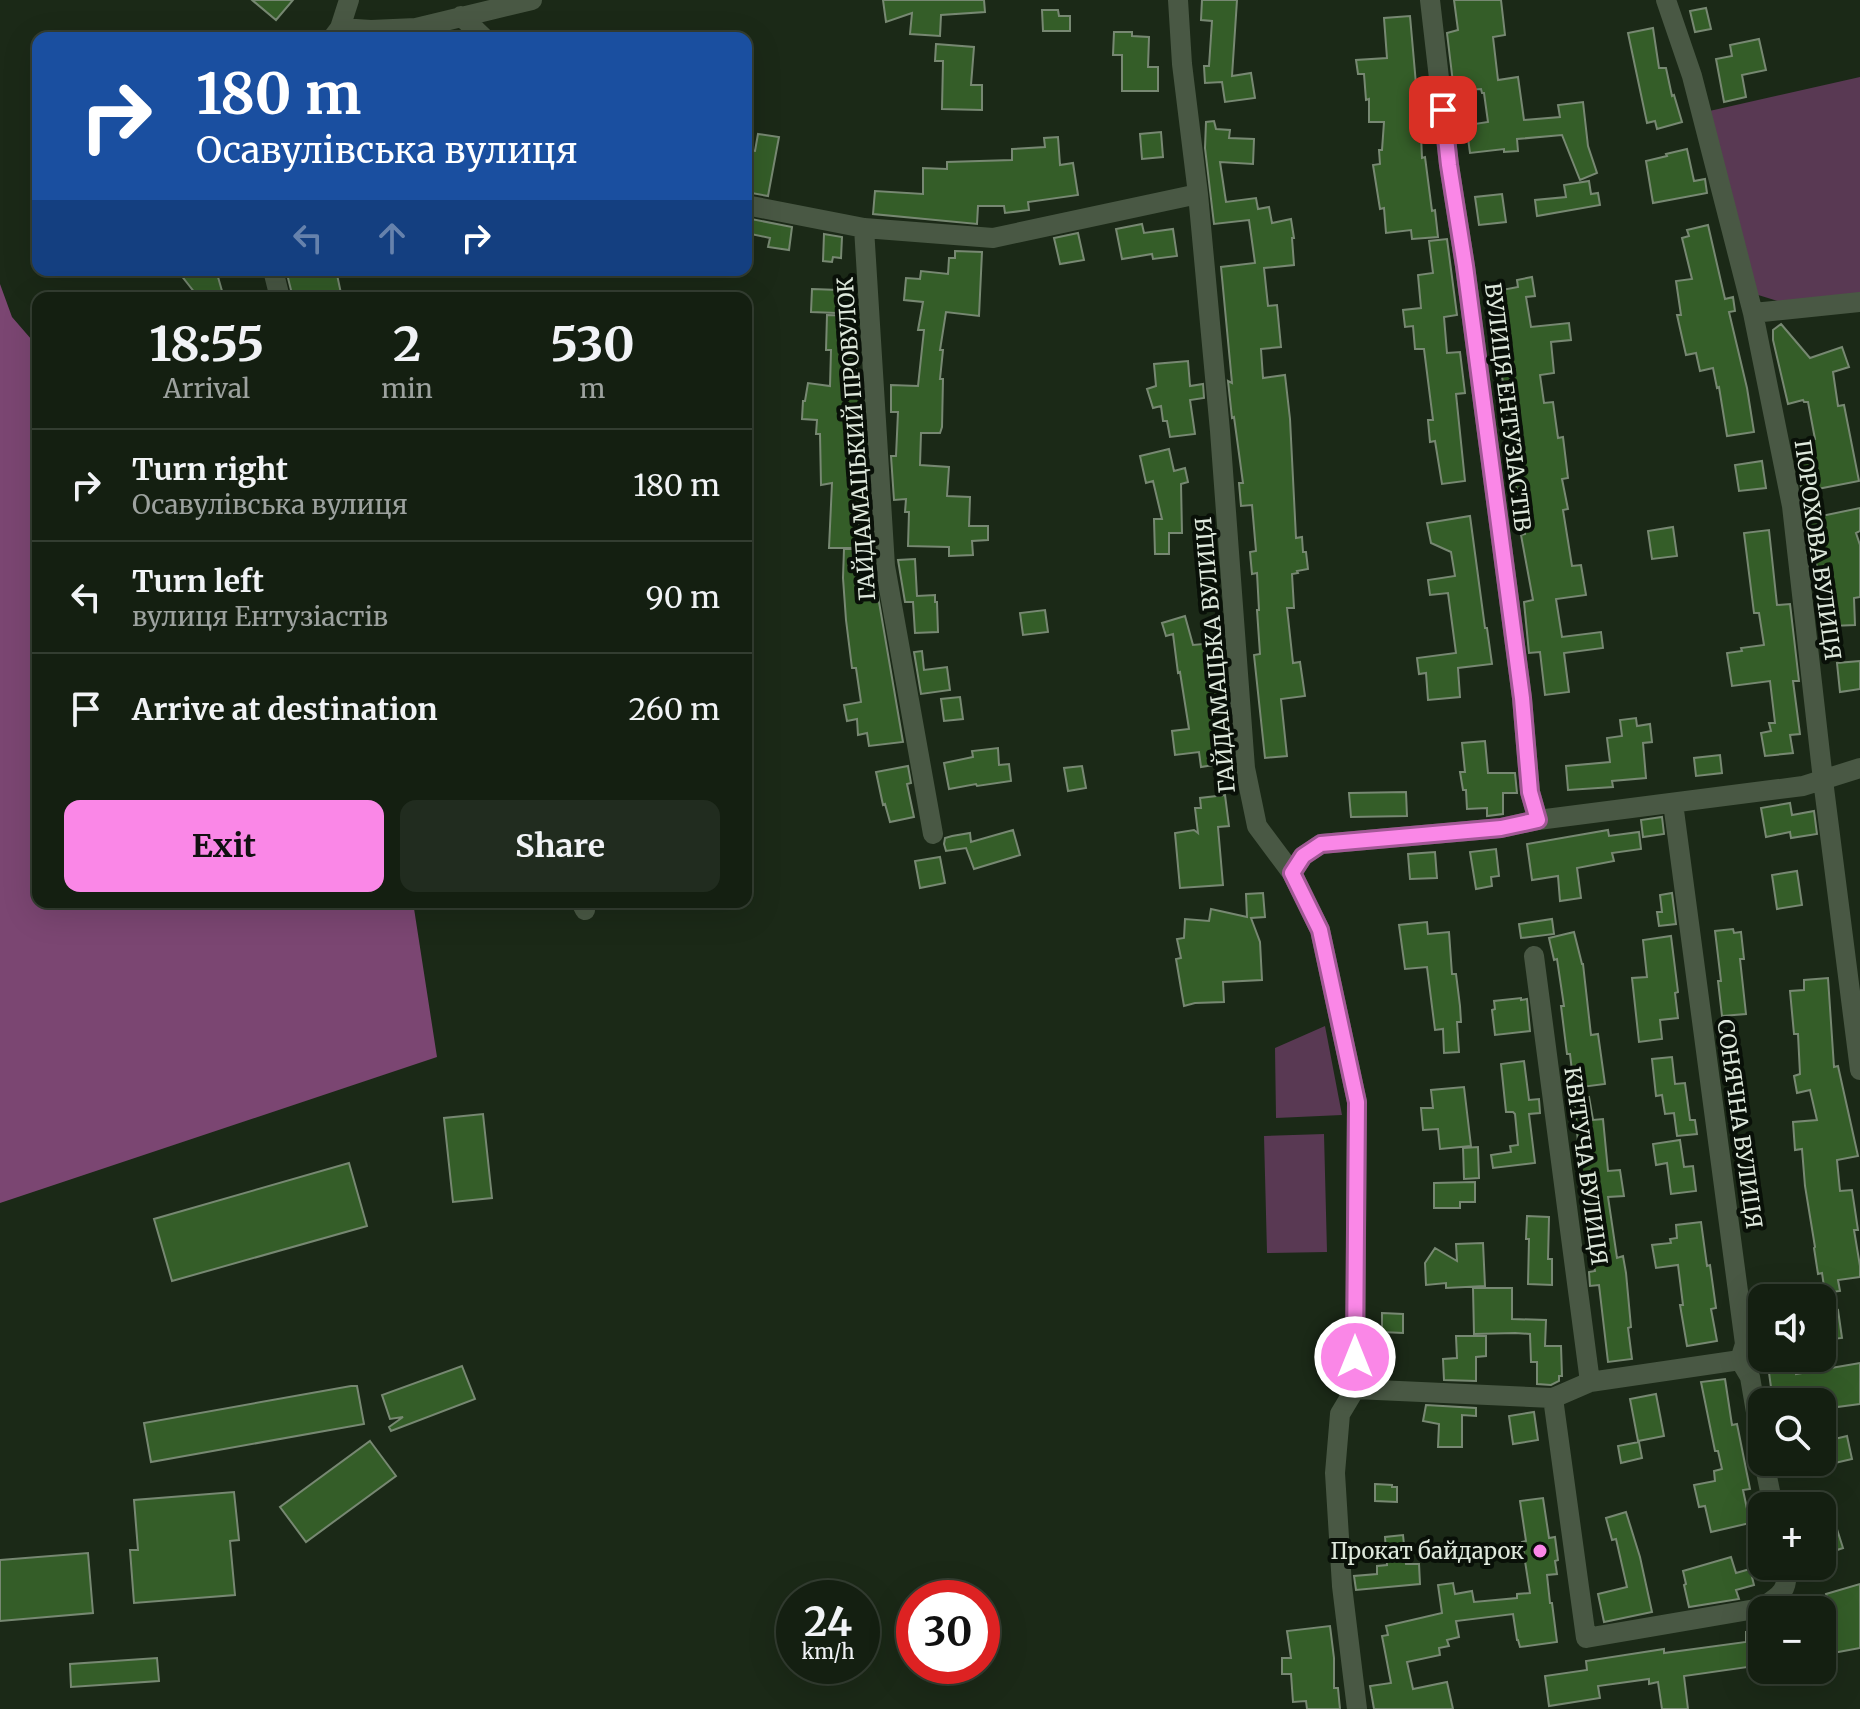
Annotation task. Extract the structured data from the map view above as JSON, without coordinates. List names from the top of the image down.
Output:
{
  "streets": {
    "street": [
      "ВУЛИЦЯ ЕНТУЗІАСТІВ",
      "ГАЙДАМАЦЬКИЙ ПРОВУЛОК",
      "ПОРОХОВА ВУЛИЦЯ",
      "ГАЙДАМАЦЬКА ВУЛИЦЯ",
      "СОНЯЧНА ВУЛИЦЯ",
      "КВІТУЧА ВУЛИЦЯ"
    ]
  },
  "places": ["Прокат байдарок"],
  "page": {
    "turn": ["180 m", "Осавулівська вулиця"],
    "eta": [
      "18:55",
      "Arrival",
      "2",
      "min",
      "530",
      "m"
    ],
    "list": [
      {
        "name": "Turn right",
        "note": "Осавулівська вулиця",
        "value": "180 m"
      },
      {
        "name": "Turn left",
        "note": "вулиця Ентузіастів",
        "value": "90 m"
      },
      {
        "name": "Arrive at destination",
        "value": "260 m"
      }
    ],
    "buttons": ["Exit", "Share"],
    "map_buttons": ["+", "−"],
    "speed": "24 km/h",
    "limit": "30"
  }
}
